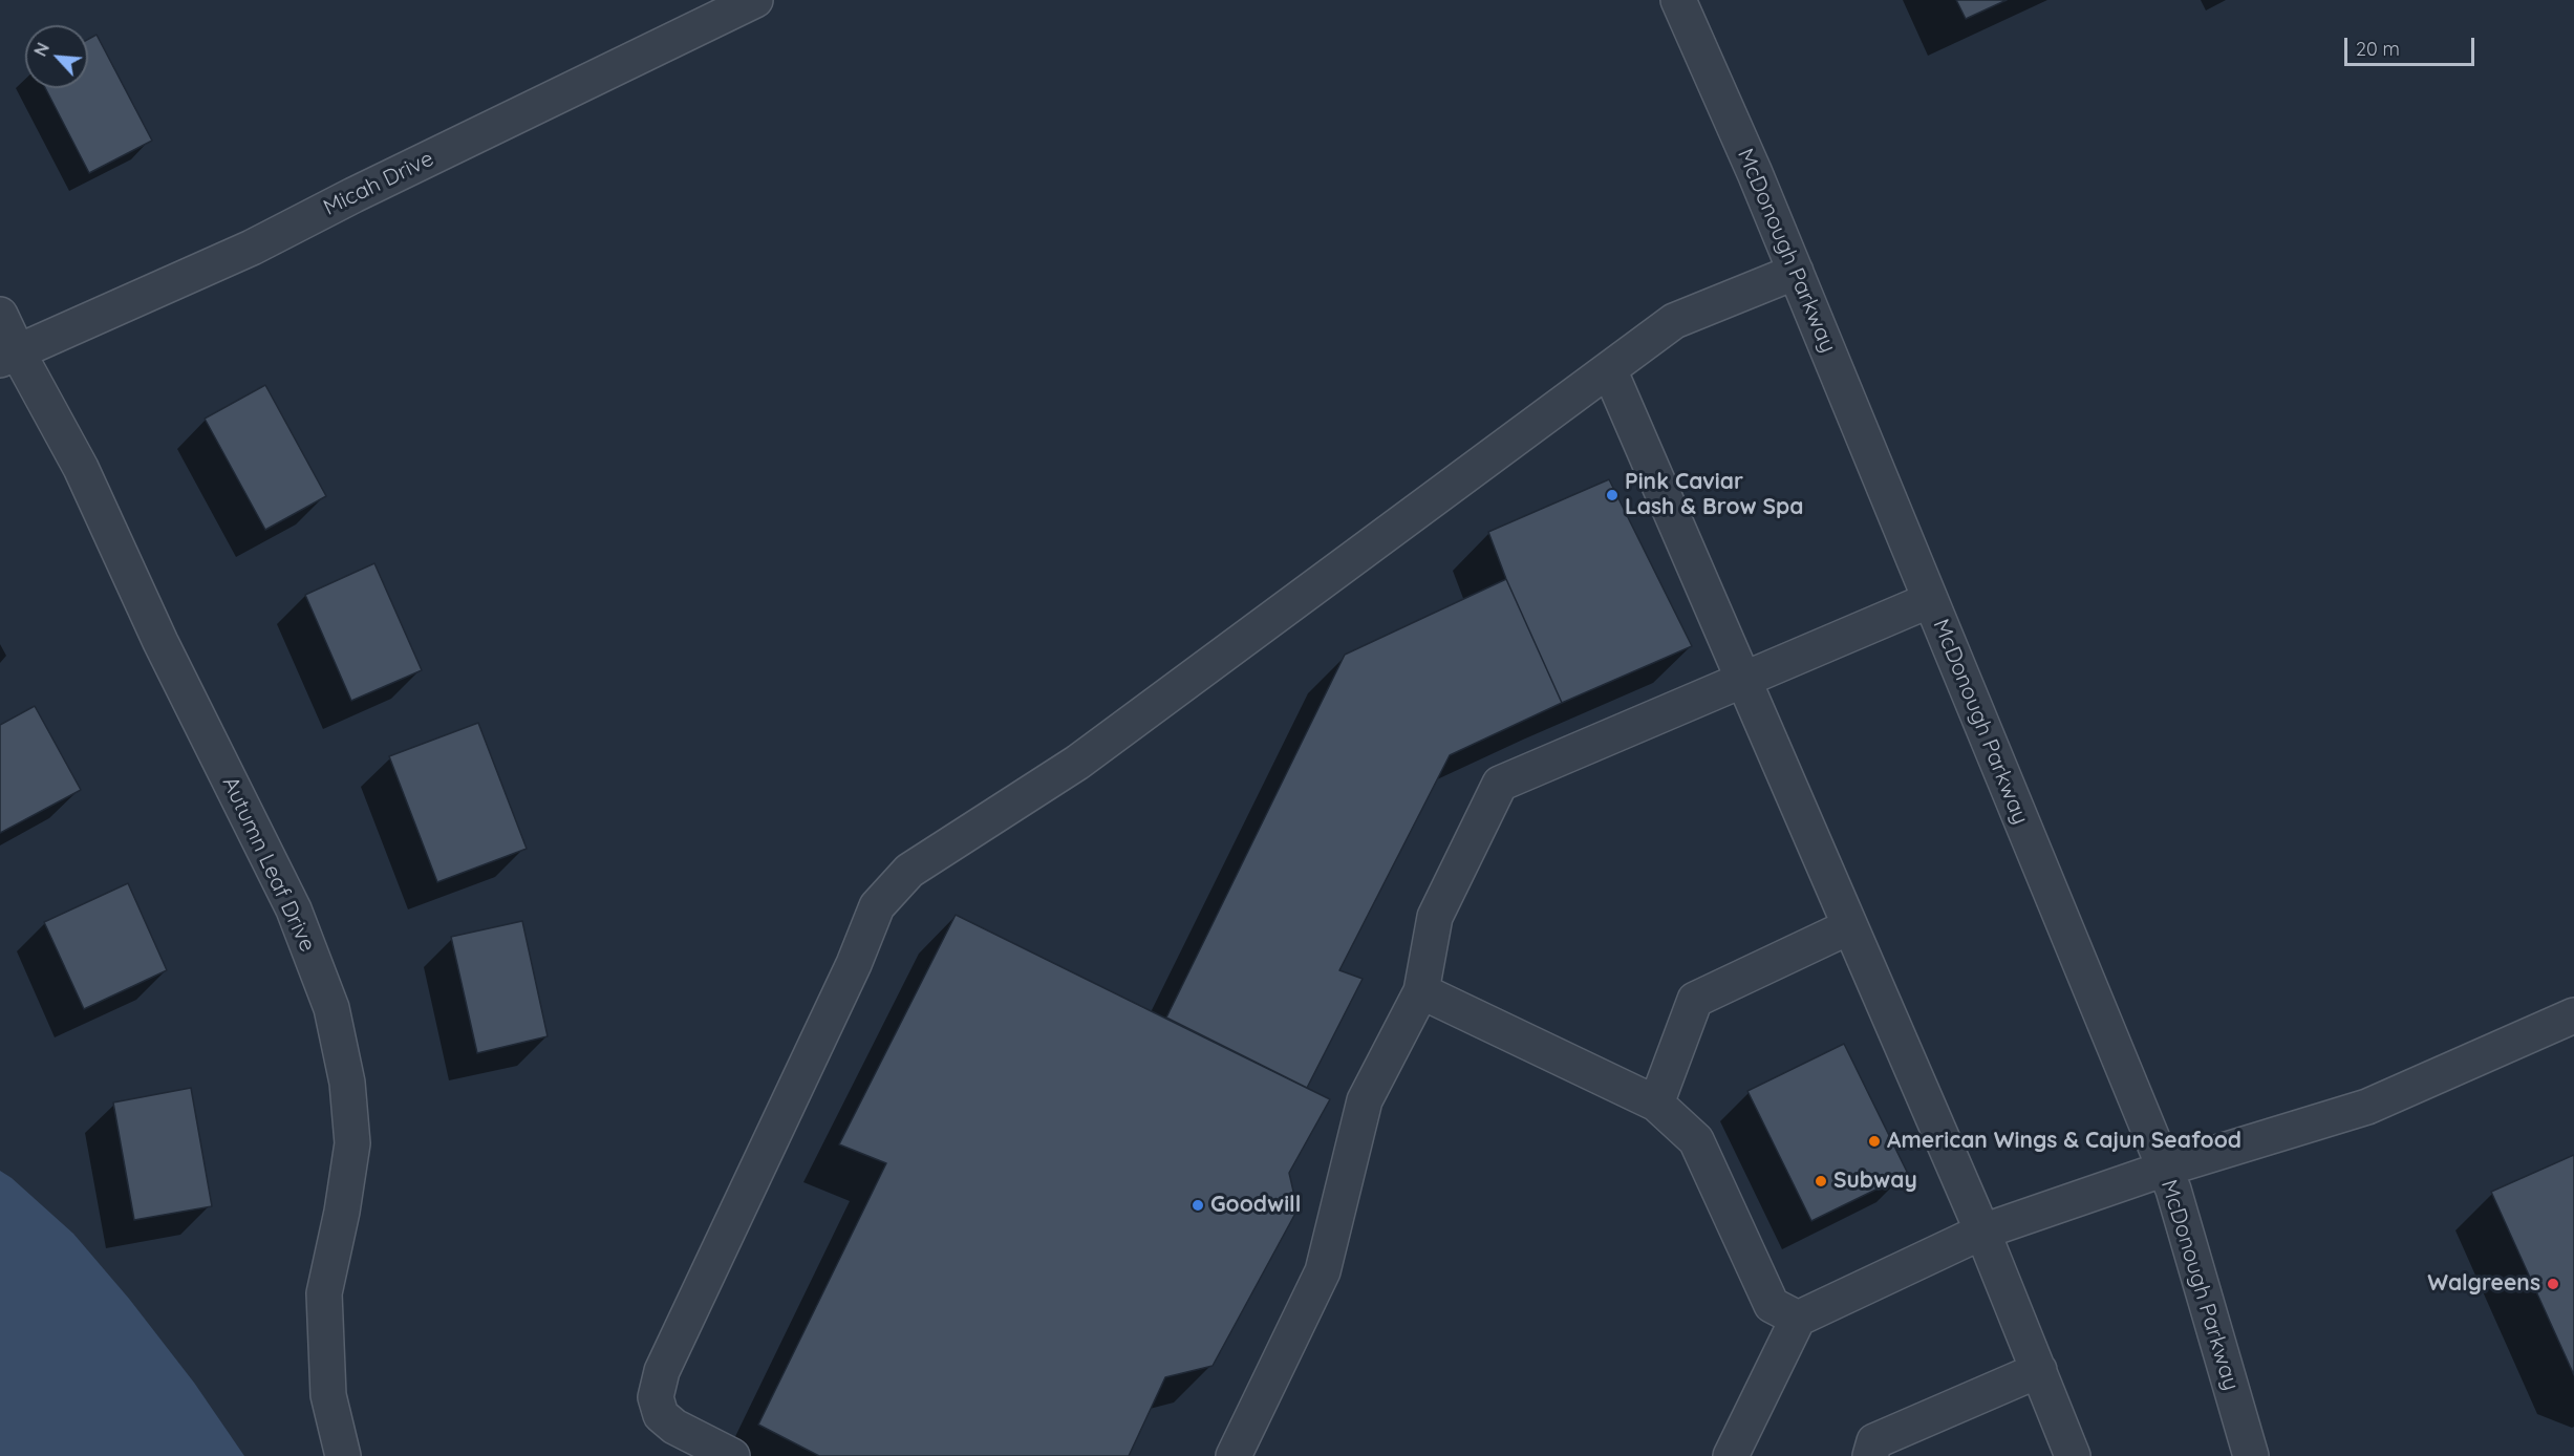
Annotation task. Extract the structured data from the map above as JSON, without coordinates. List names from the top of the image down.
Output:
{
  "streets": {
    "street": ["Micah Drive", "McDonough Parkway", "Autumn Leaf Drive"]
  },
  "crossings": [
    ["Micah Drive", "Autumn Leaf Drive"]
  ],
  "places": [
    "Pink Caviar Lash & Brow Spa",
    "American Wings & Cajun Seafood",
    "Subway",
    "Goodwill",
    "Walgreens"
  ],
  "scale_bar": "20 m",
  "north": "top left"
}
